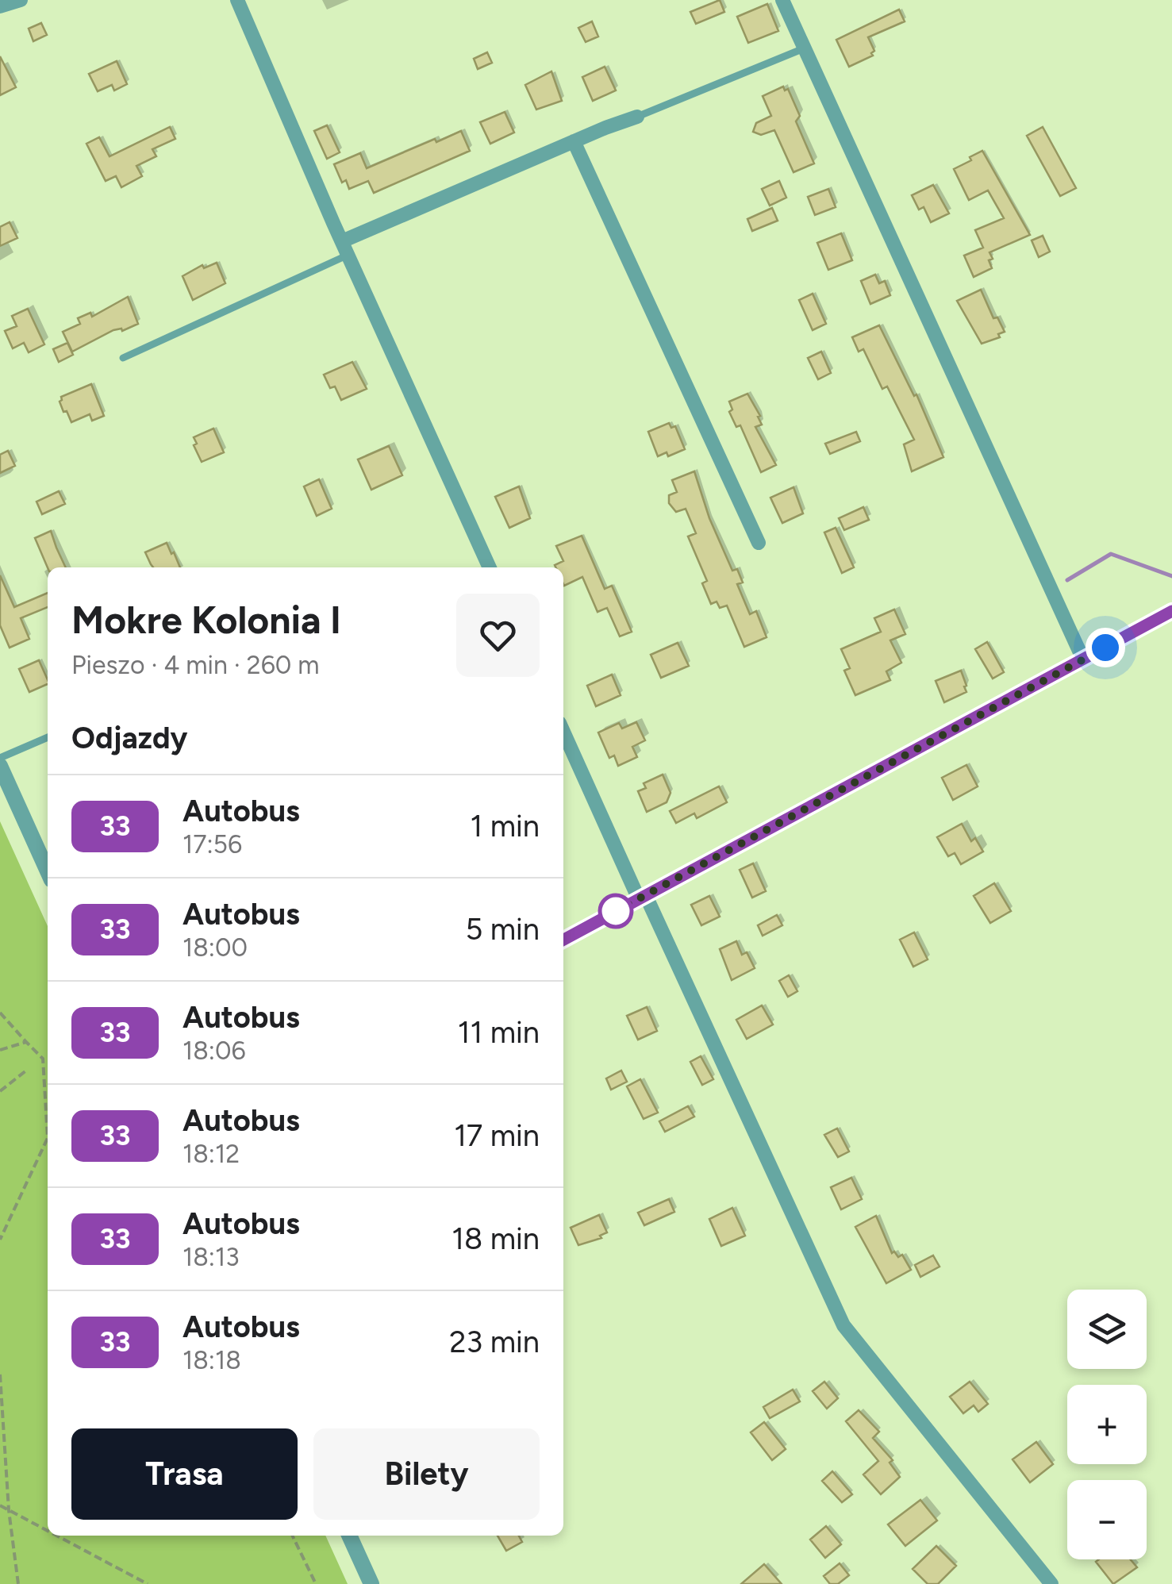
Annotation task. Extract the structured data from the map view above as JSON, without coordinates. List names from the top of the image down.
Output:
{
  "lines": ["bus line 33"],
  "page": {
    "heading": [
      ["Mokre Kolonia I", "Pieszo · 4 min · 260 m"],
      "Odjazdy"
    ],
    "list": [
      {
        "mark": "33",
        "name": "Autobus",
        "note": "17:56",
        "value": "1 min"
      },
      {
        "mark": "33",
        "name": "Autobus",
        "note": "18:00",
        "value": "5 min"
      },
      {
        "mark": "33",
        "name": "Autobus",
        "note": "18:06",
        "value": "11 min"
      },
      {
        "mark": "33",
        "name": "Autobus",
        "note": "18:12",
        "value": "17 min"
      },
      {
        "mark": "33",
        "name": "Autobus",
        "note": "18:13",
        "value": "18 min"
      },
      {
        "mark": "33",
        "name": "Autobus",
        "note": "18:18",
        "value": "23 min"
      }
    ],
    "map_buttons": ["+", "−"],
    "buttons": ["Trasa", "Bilety"]
  }
}
